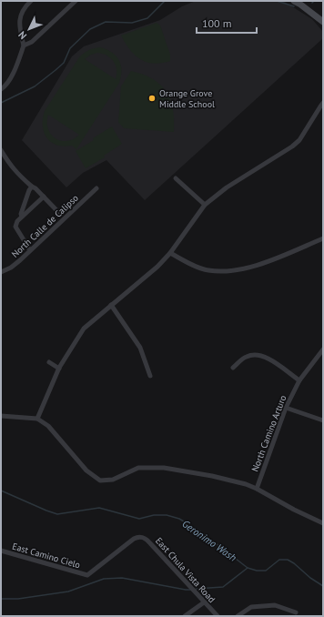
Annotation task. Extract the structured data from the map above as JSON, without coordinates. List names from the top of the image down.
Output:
{
  "streets": {
    "street": [
      "North Calle de Calipso",
      "North Camino Arturo",
      "East Camino Cielo",
      "East Chula Vista Road"
    ]
  },
  "crossings": [
    ["East Camino Cielo", "East Chula Vista Road"]
  ],
  "water": ["Geronimo Wash"],
  "places": ["Orange Grove Middle School"],
  "scale_bar": "100 m",
  "north": "bottom left"
}
